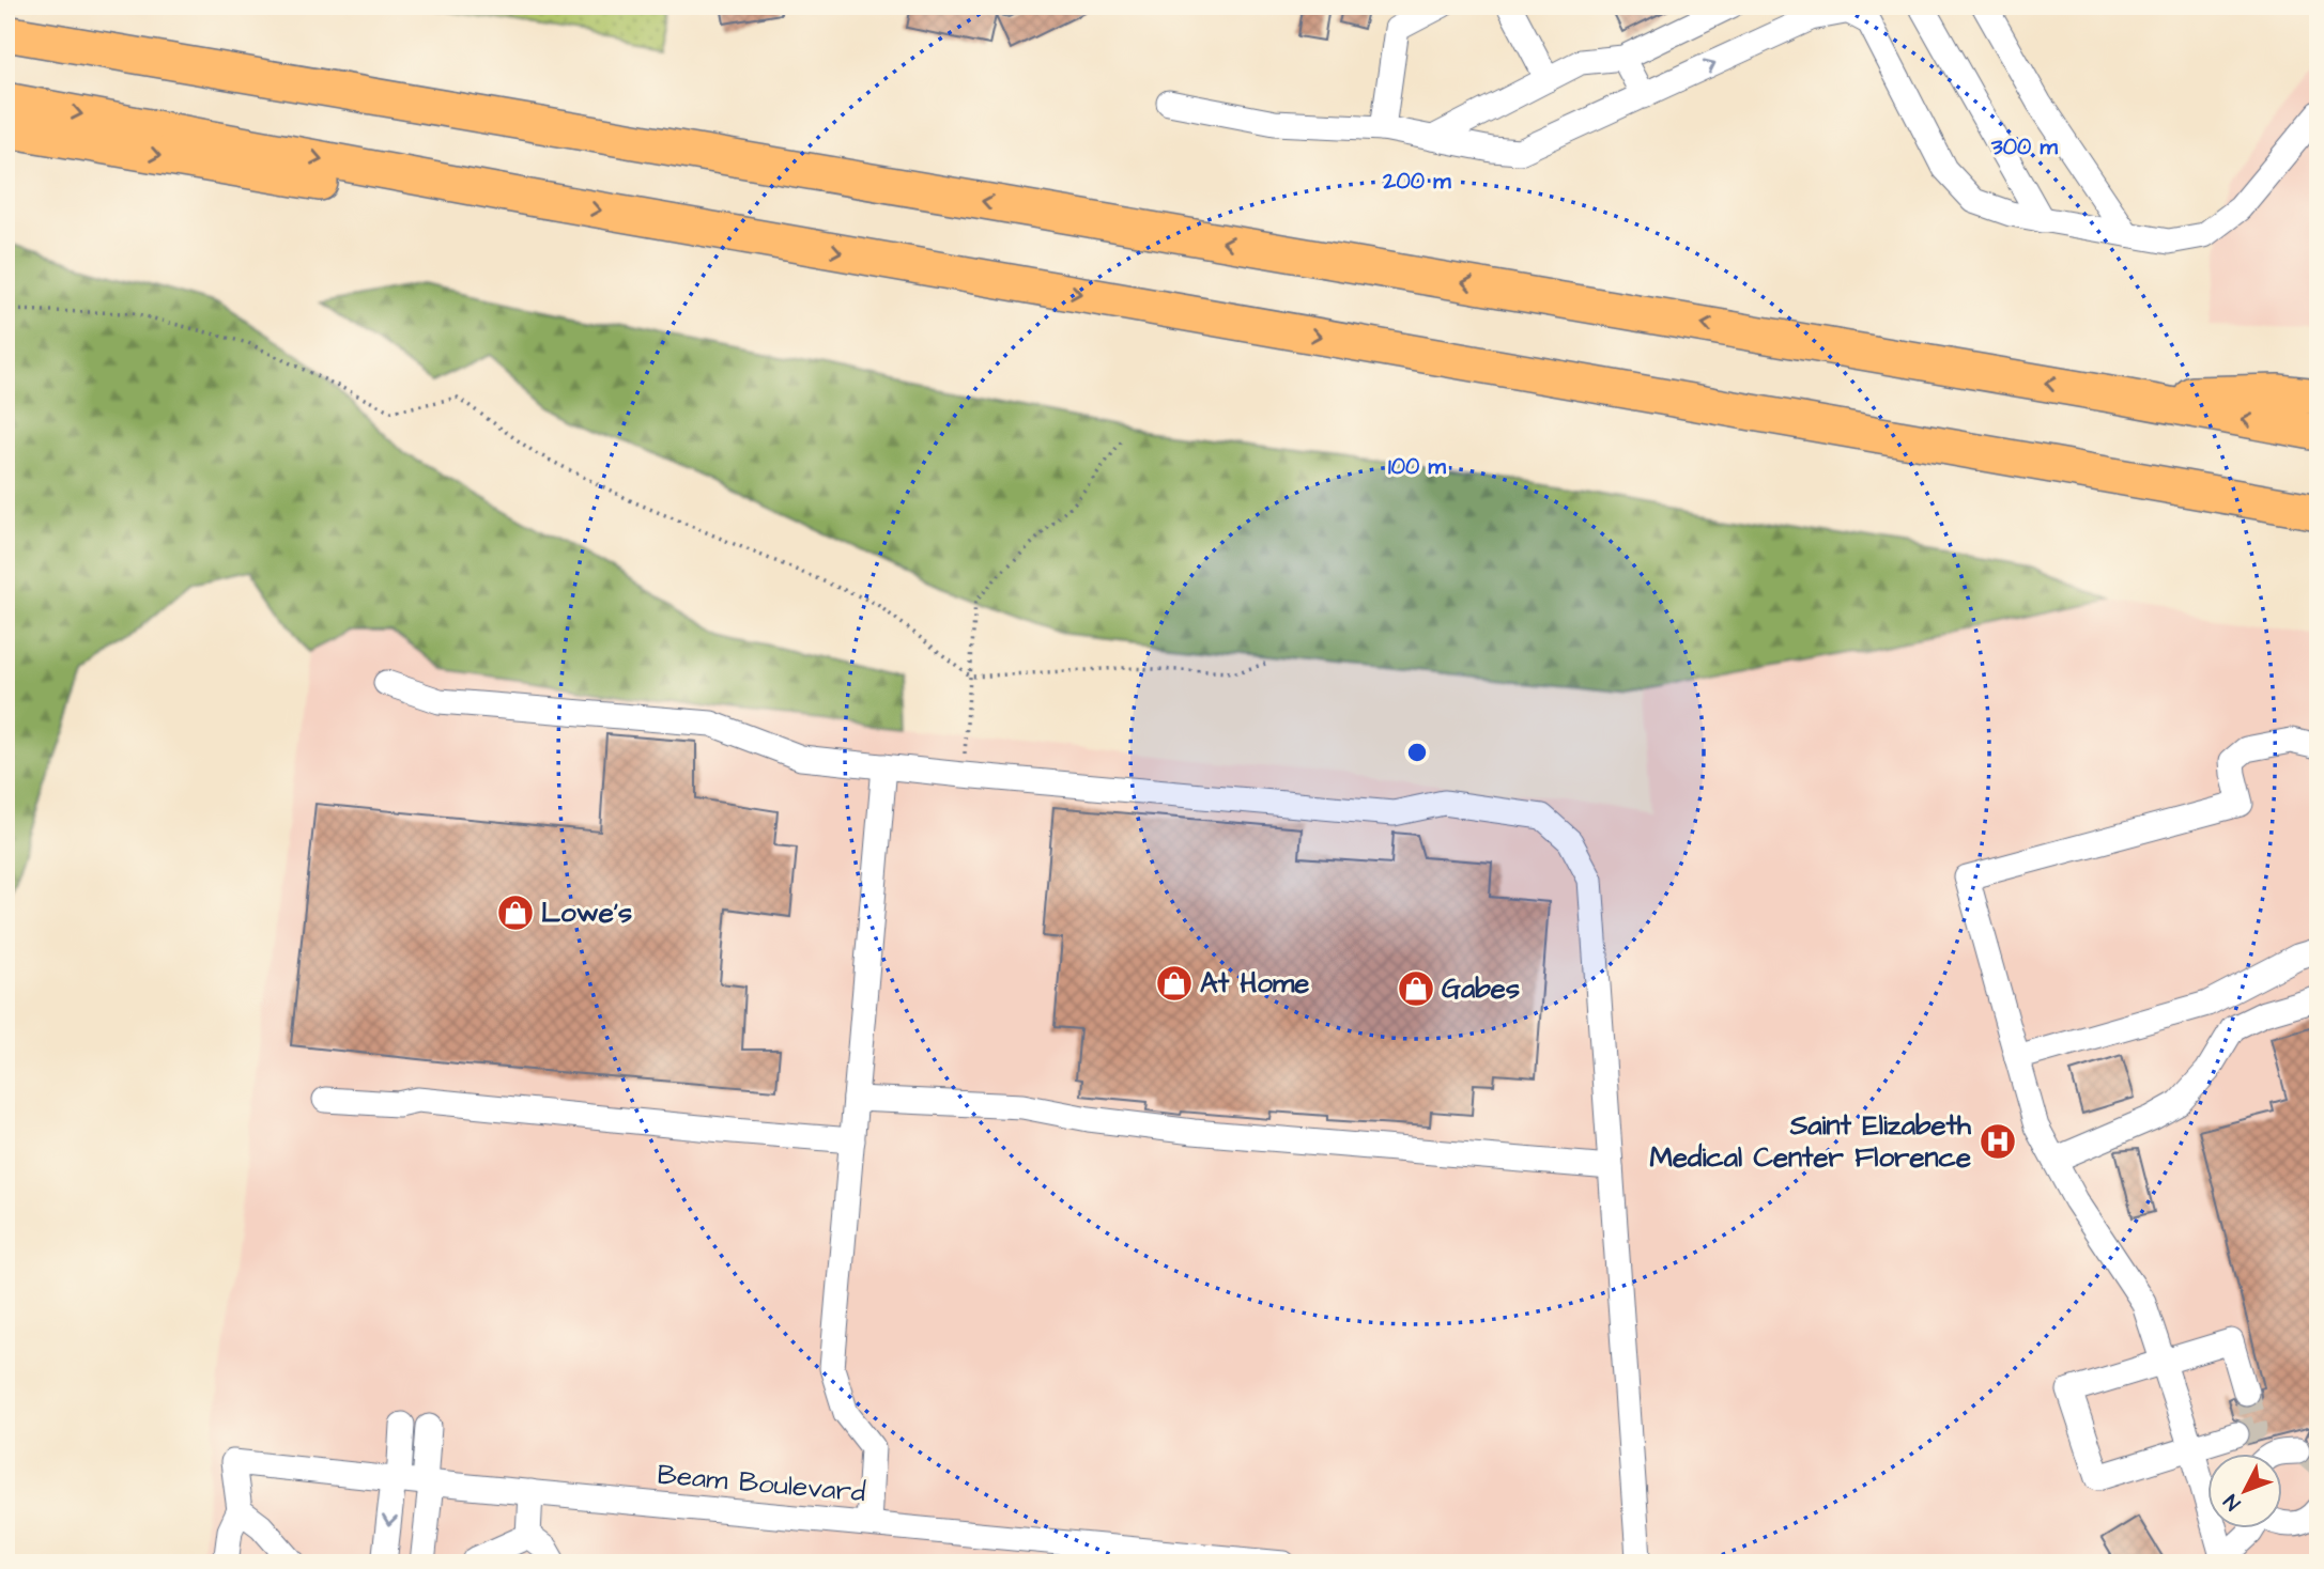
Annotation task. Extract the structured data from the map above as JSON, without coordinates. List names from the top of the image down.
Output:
{
  "streets": {
    "street": ["Beam Boulevard"]
  },
  "places": {
    "shop": ["Lowe's", "At Home", "Gabes"],
    "hospital": ["Saint Elizabeth Medical Center Florence"]
  },
  "north": "bottom left",
  "rings": ["300 m", "200 m", "100 m"]
}
